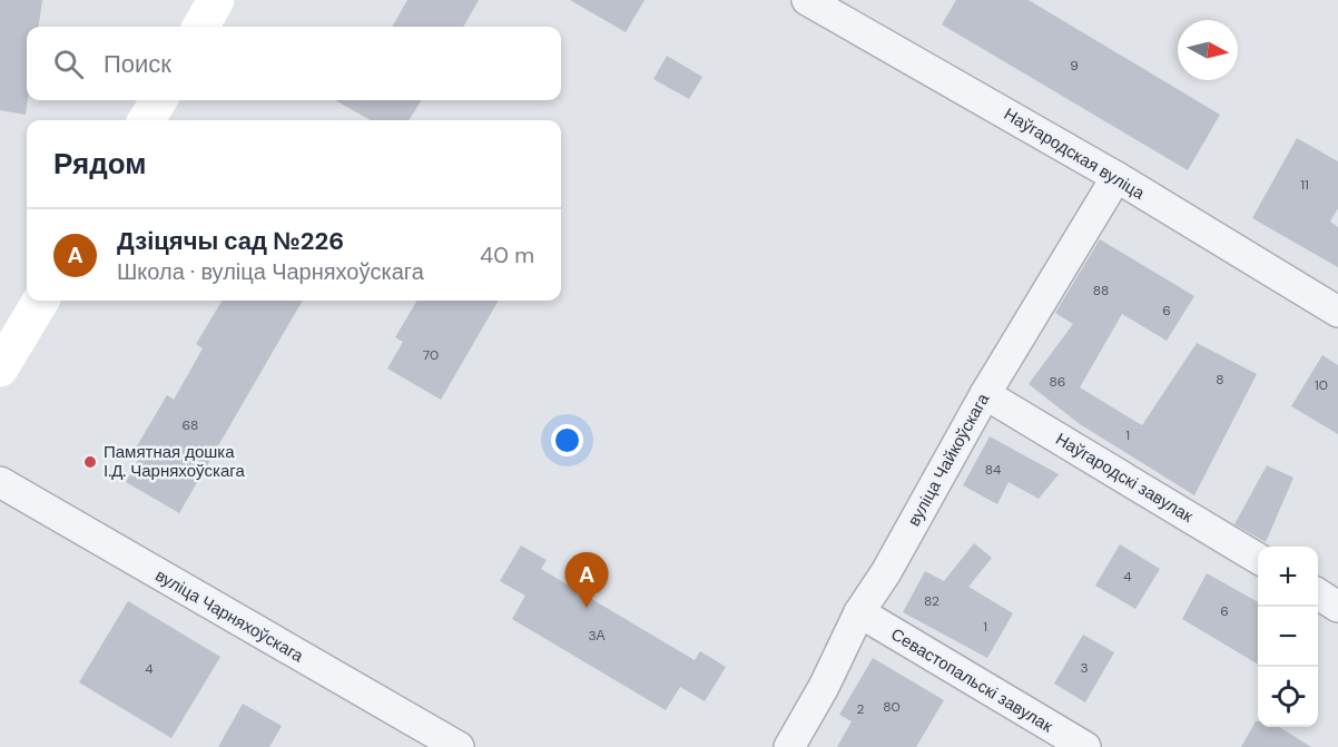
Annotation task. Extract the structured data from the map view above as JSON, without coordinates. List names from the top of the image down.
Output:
{
  "streets": {
    "street": [
      "Наўгародская вуліца",
      "вуліца Чайкоўскага",
      "Наўгародскі завулак",
      "вуліца Чарняхоўскага",
      "Севастопальскі завулак"
    ]
  },
  "crossings": [
    ["Наўгародская вуліца", "вуліца Чайкоўскага"],
    ["вуліца Чайкоўскага", "Наўгародскі завулак"],
    ["вуліца Чайкоўскага", "Севастопальскі завулак"]
  ],
  "places": ["Памятная дошка І.Д. Чарняхоўскага"],
  "house_numbers": [
    "9",
    "11",
    "88",
    "6",
    "70",
    "8",
    "86",
    "10",
    "68",
    "1",
    "84",
    "4",
    "82",
    "6",
    "1",
    "3А",
    "3",
    "4",
    "80",
    "2"
  ],
  "north": "right",
  "page": {
    "search": "Поиск",
    "heading": "Рядом",
    "list": [
      {
        "mark": "A",
        "name": "Дзіцячы сад №226",
        "note": "Школа · вуліца Чарняхоўскага",
        "value": "40 m"
      }
    ],
    "map_buttons": ["+", "−"],
    "pins": "A"
  }
}
